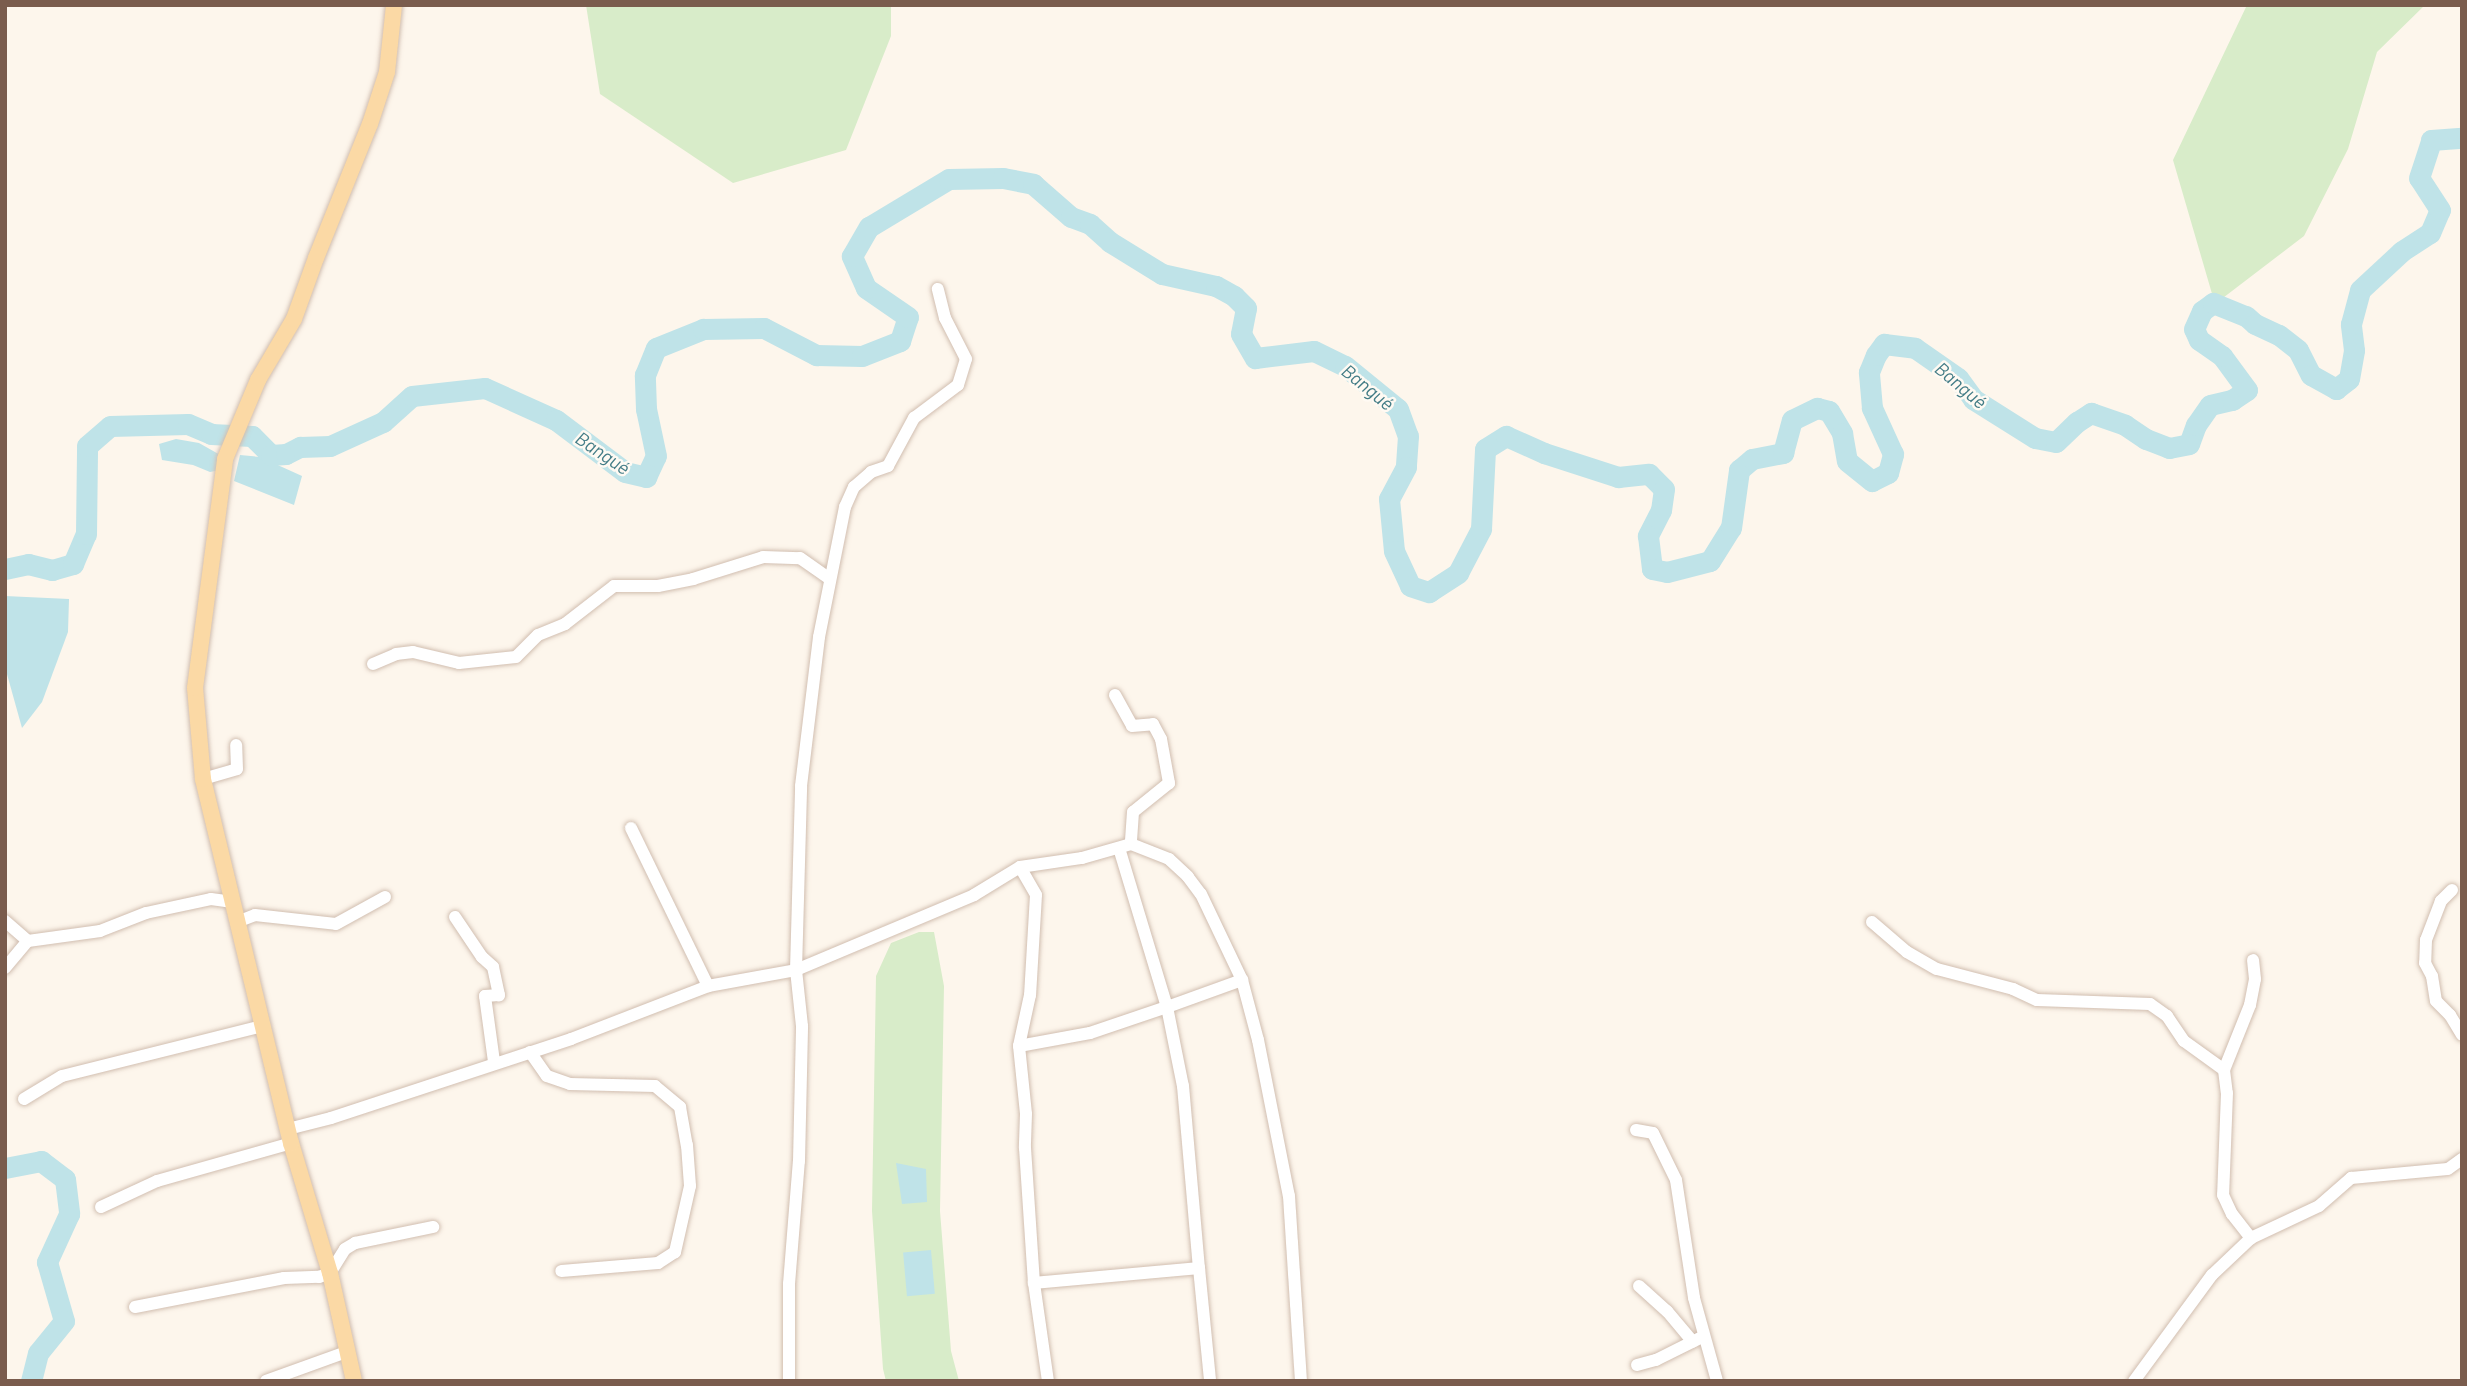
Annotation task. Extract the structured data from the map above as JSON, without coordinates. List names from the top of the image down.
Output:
{
  "water": ["Bangué"]
}
